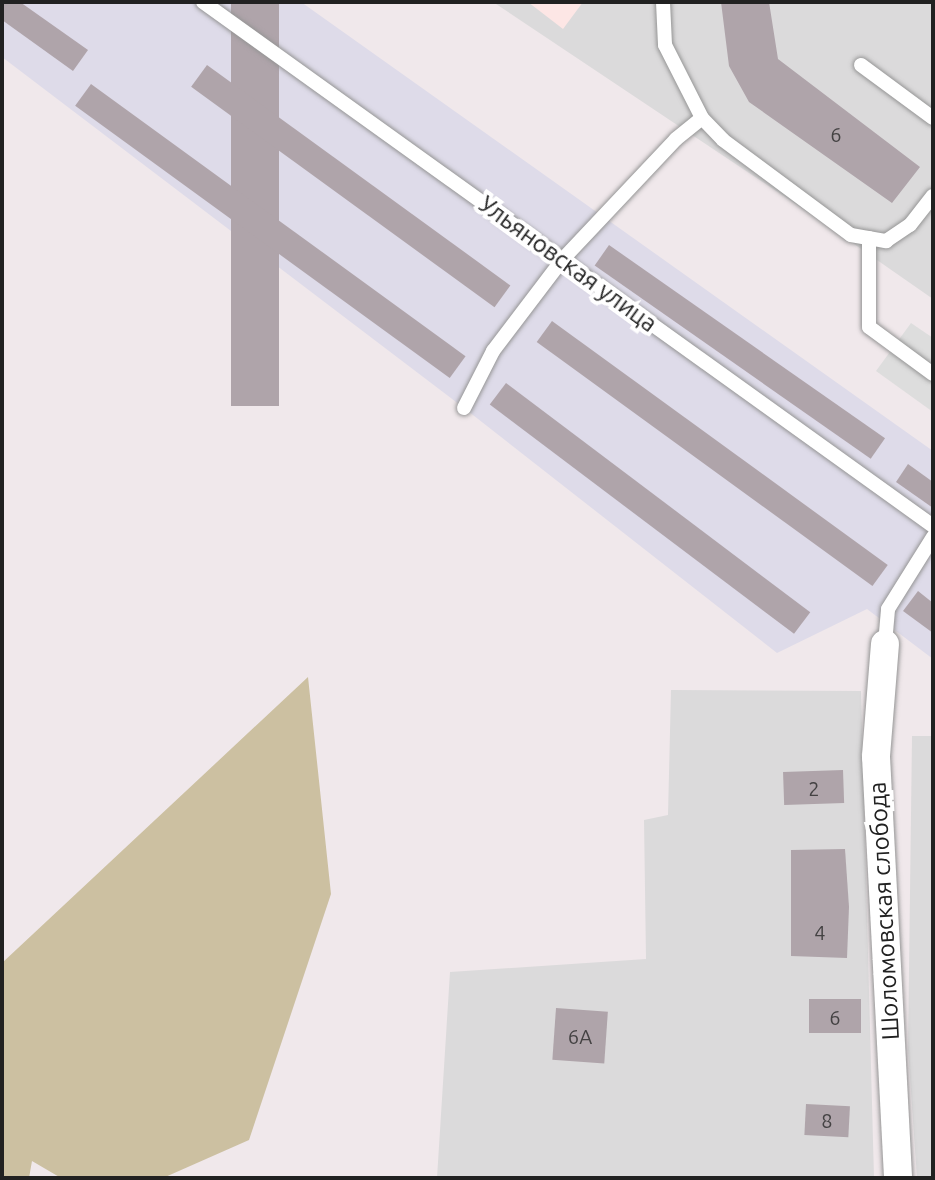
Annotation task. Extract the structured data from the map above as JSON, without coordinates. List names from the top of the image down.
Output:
{
  "streets": {
    "street": ["Шоломовская слобода"],
    "lane": ["Ульяновская улица"]
  },
  "house_numbers": [
    "6",
    "2",
    "4",
    "6",
    "6А",
    "8"
  ]
}
